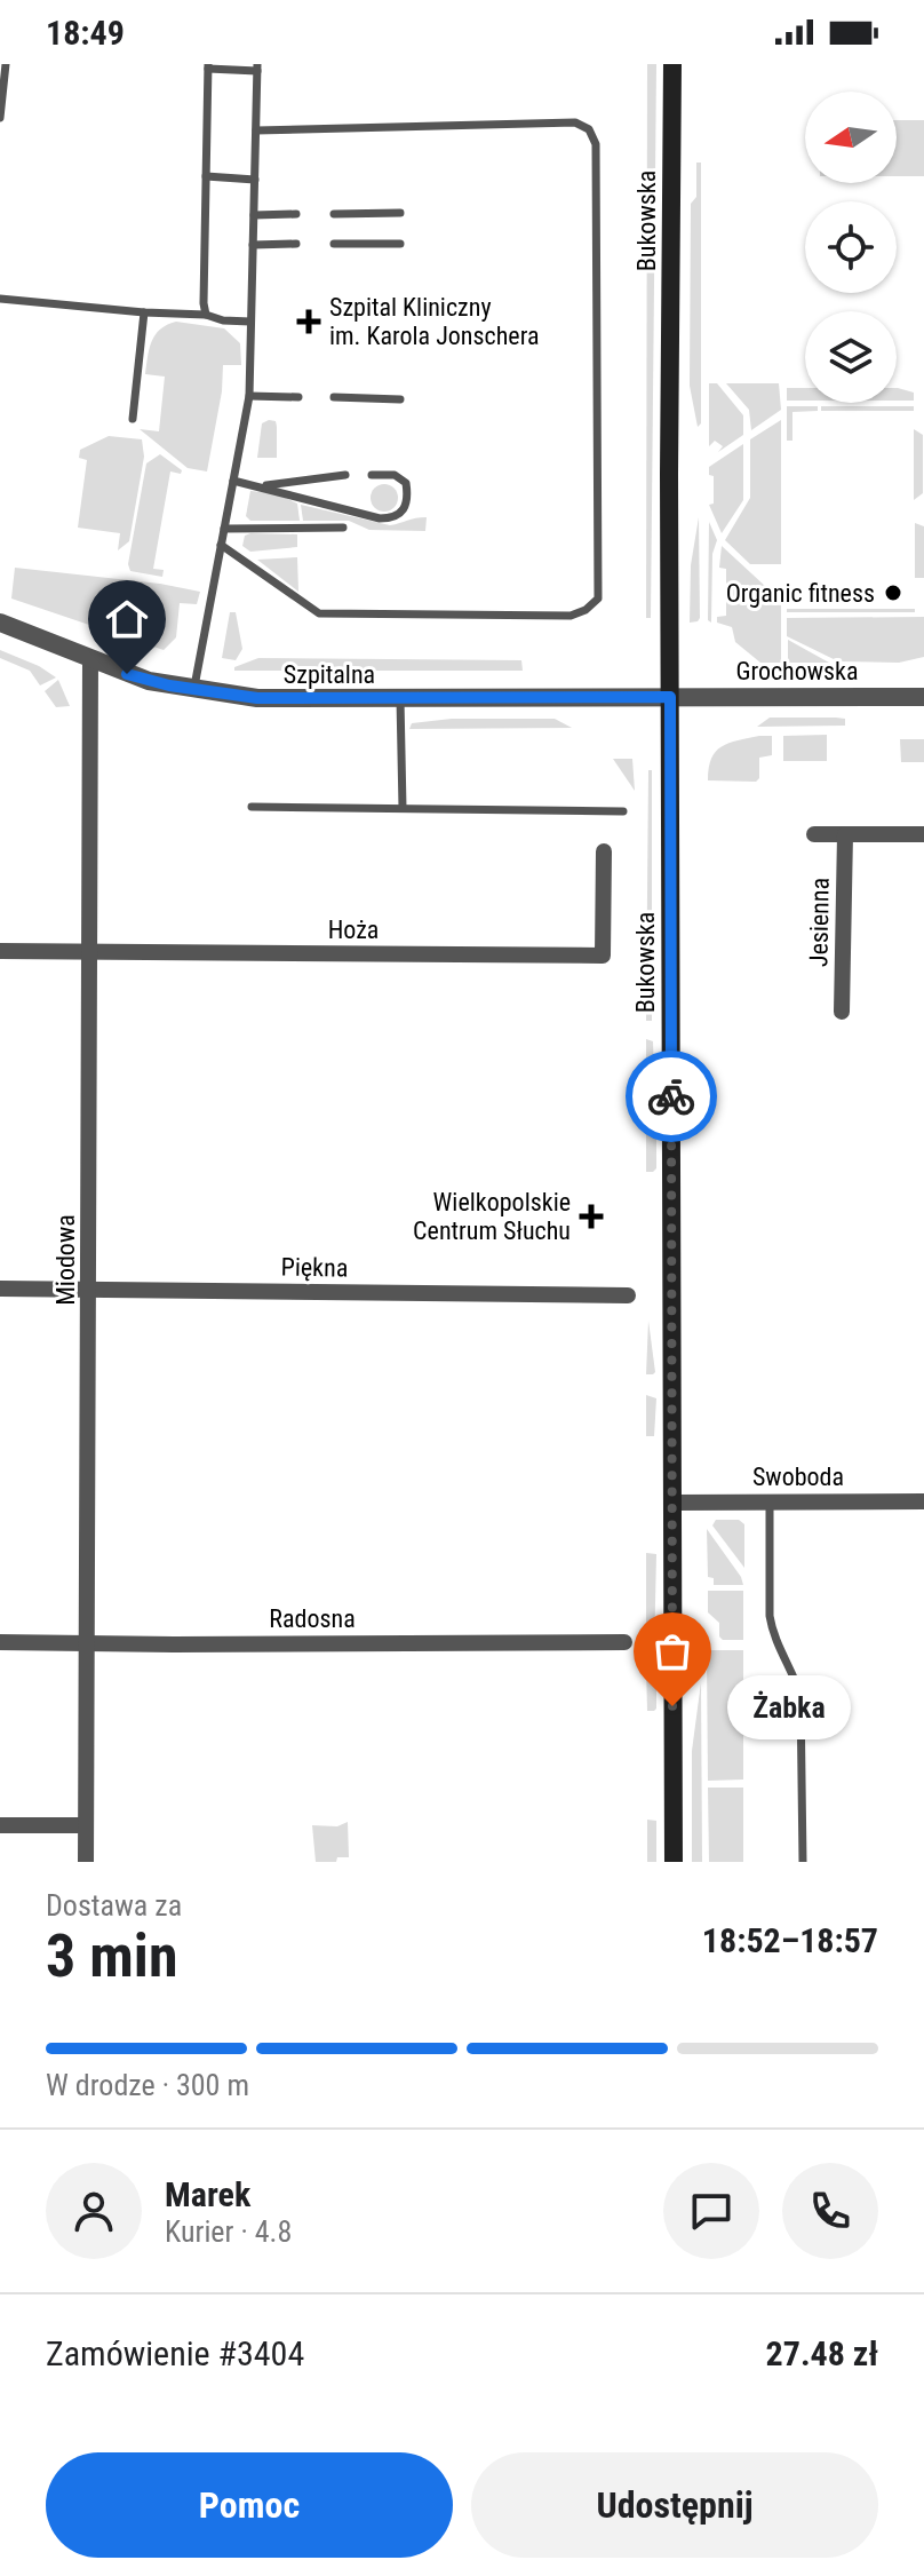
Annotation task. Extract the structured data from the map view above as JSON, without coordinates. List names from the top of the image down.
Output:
{
  "streets": {
    "main road": ["Bukowska"],
    "street": [
      "Grochowska",
      "Szpitalna",
      "Jesienna",
      "Hoża",
      "Miodowa",
      "Piękna",
      "Swoboda",
      "Radosna"
    ]
  },
  "crossings": [
    ["Bukowska", "Grochowska"],
    ["Bukowska", "Szpitalna"],
    ["Bukowska", "Swoboda"],
    ["Grochowska", "Szpitalna"],
    ["Szpitalna", "Miodowa"],
    ["Hoża", "Miodowa"],
    ["Miodowa", "Piękna"],
    ["Miodowa", "Radosna"]
  ],
  "places": {
    "health": ["Szpital Kliniczny im. Karola Jonschera", "Wielkopolskie Centrum Słuchu"],
    "other": ["Organic fitness", "Żabka"]
  },
  "north": "left",
  "page": {
    "status": "18:49",
    "bubble": "Żabka",
    "heading": ["3 min", "Dostawa za", "18:52–18:57"],
    "panel": [
      "Marek",
      "Kurier · 4.8",
      "Zamówienie #3404",
      "27.48 zł"
    ],
    "bar": "W drodze · 300 m",
    "buttons": ["Pomoc", "Udostępnij"]
  }
}
